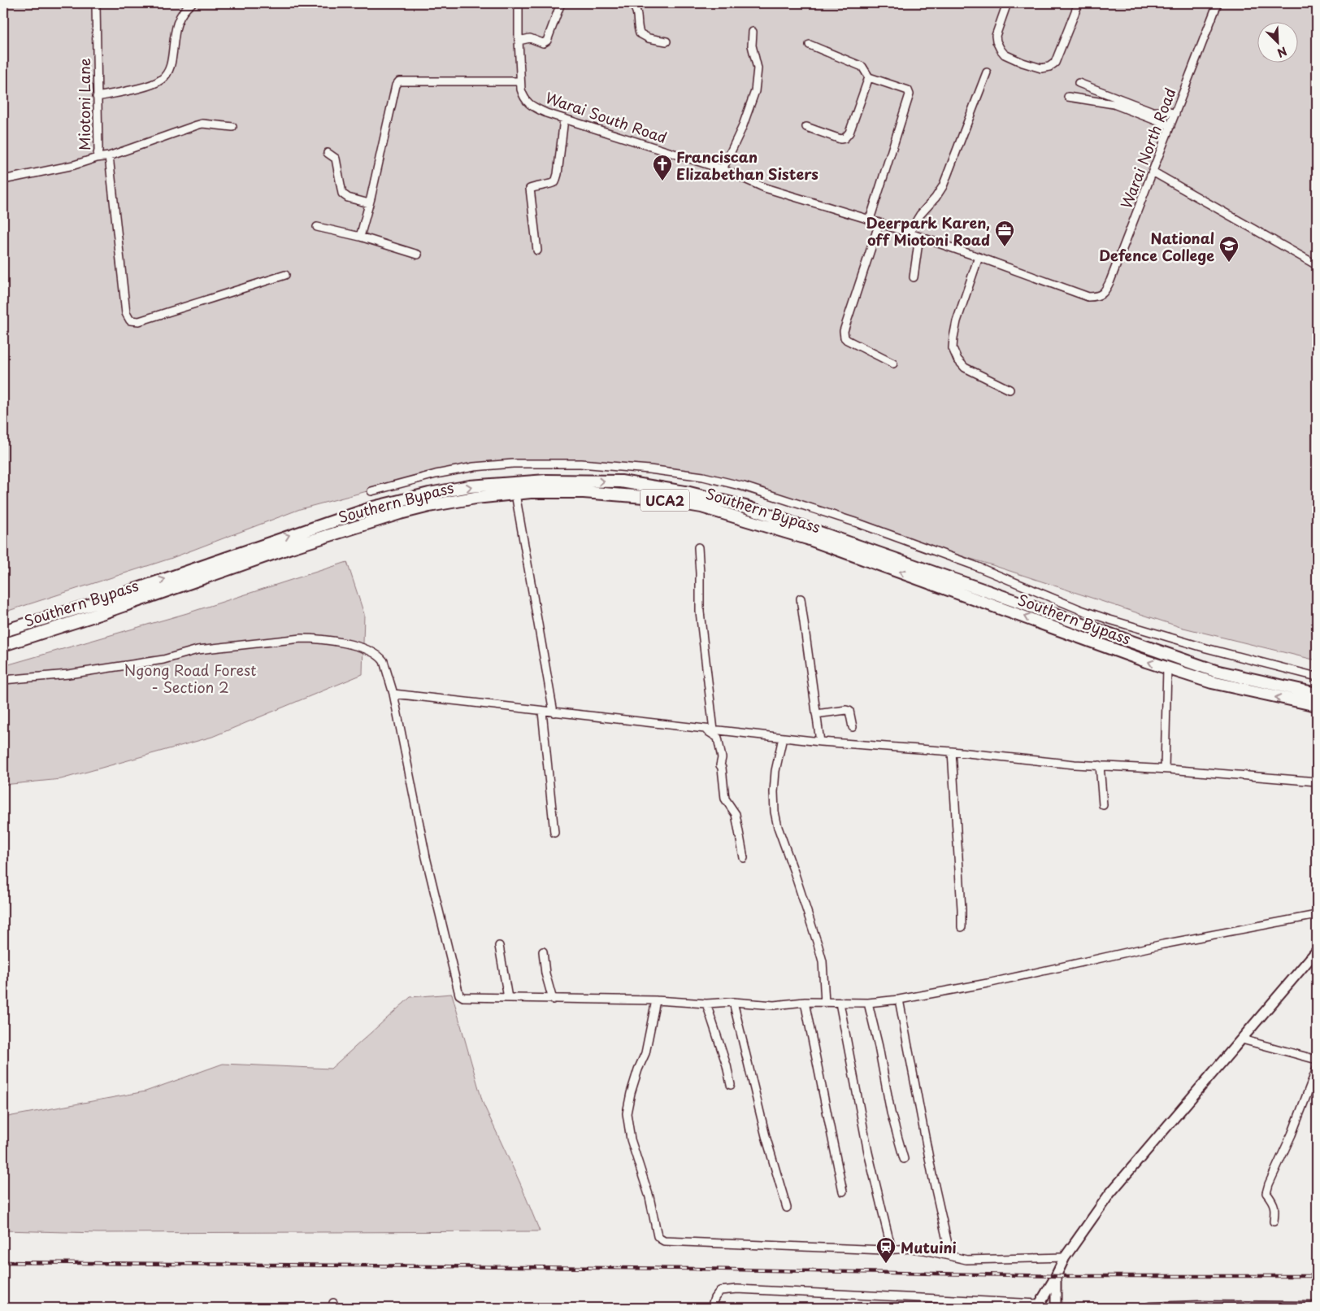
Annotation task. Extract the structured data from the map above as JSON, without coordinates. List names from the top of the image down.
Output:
{
  "streets": {
    "highway": ["UCA2", "Southern Bypass"],
    "street": ["Miotoni Lane", "Warai South Road", "Warai North Road"]
  },
  "crossings": [
    ["Warai South Road", "Warai North Road"]
  ],
  "parks": ["Ngong Road Forest - Section 2"],
  "places": {
    "church": ["Franciscan Elizabethan Sisters"],
    "office": ["Deerpark Karen, off Miotoni Road"],
    "school or university": ["National Defence College"],
    "station": ["Mutuini"]
  },
  "north": "bottom right"
}
